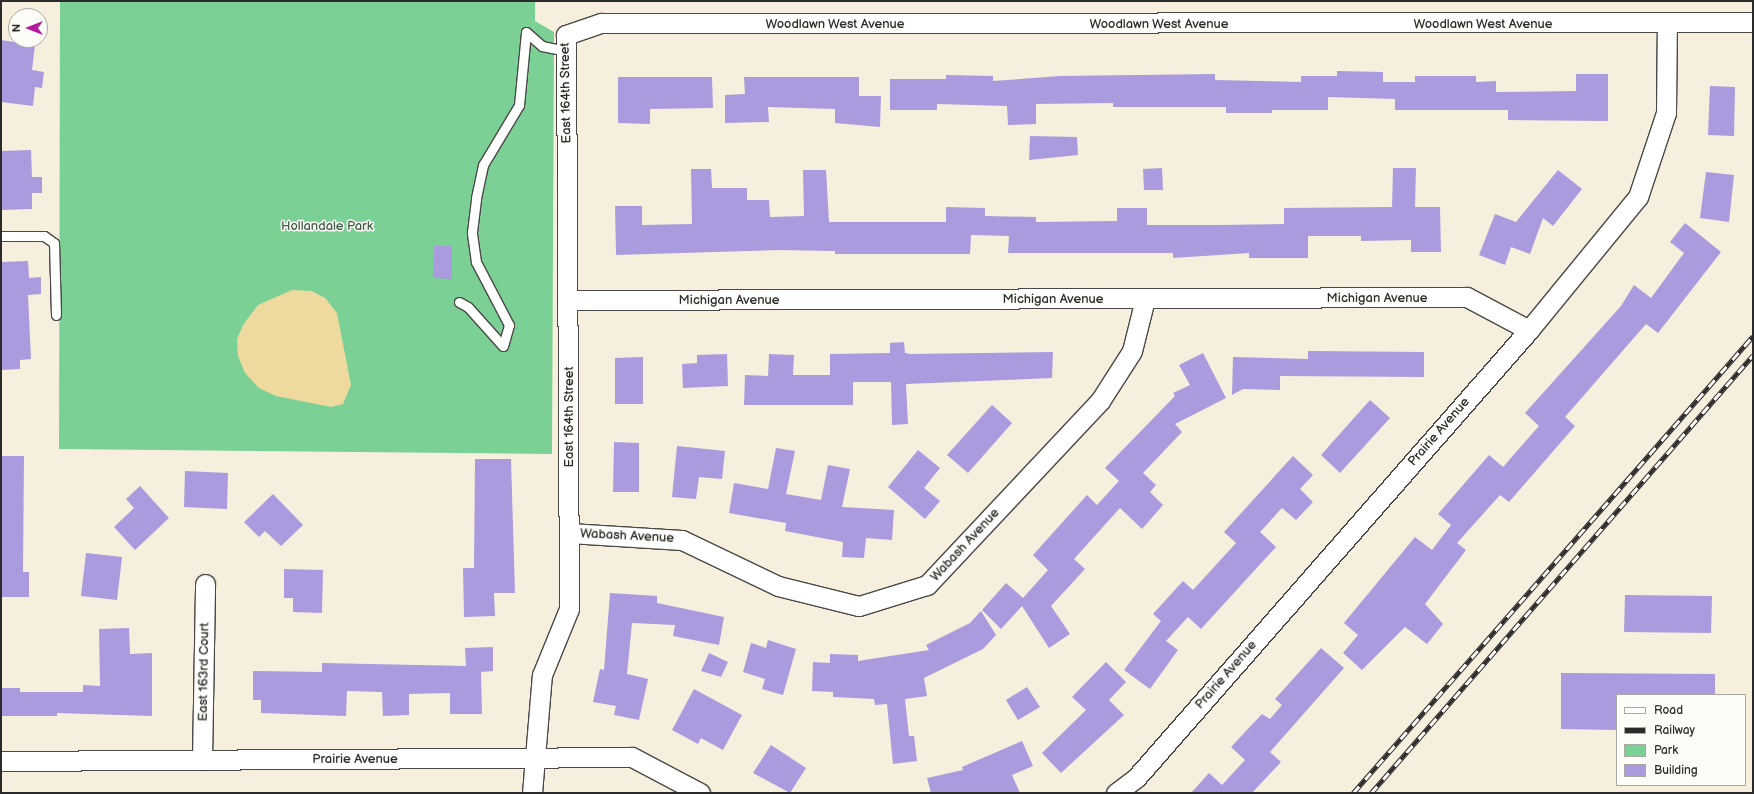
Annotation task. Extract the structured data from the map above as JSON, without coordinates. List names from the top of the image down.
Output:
{
  "streets": {
    "street": [
      "Woodlawn West Avenue",
      "East 164th Street",
      "Michigan Avenue",
      "Prairie Avenue",
      "Wabash Avenue",
      "East 163rd Court"
    ]
  },
  "crossings": [
    ["Woodlawn West Avenue", "East 164th Street"],
    ["Woodlawn West Avenue", "Prairie Avenue"],
    ["East 164th Street", "Michigan Avenue"],
    ["East 164th Street", "Prairie Avenue"],
    ["East 164th Street", "Wabash Avenue"],
    ["Michigan Avenue", "Prairie Avenue"],
    ["Michigan Avenue", "Wabash Avenue"],
    ["Prairie Avenue", "East 163rd Court"]
  ],
  "parks": ["Hollandale Park"],
  "legend": [
    "Road",
    "Railway",
    "Park",
    "Building"
  ],
  "north": "left"
}
